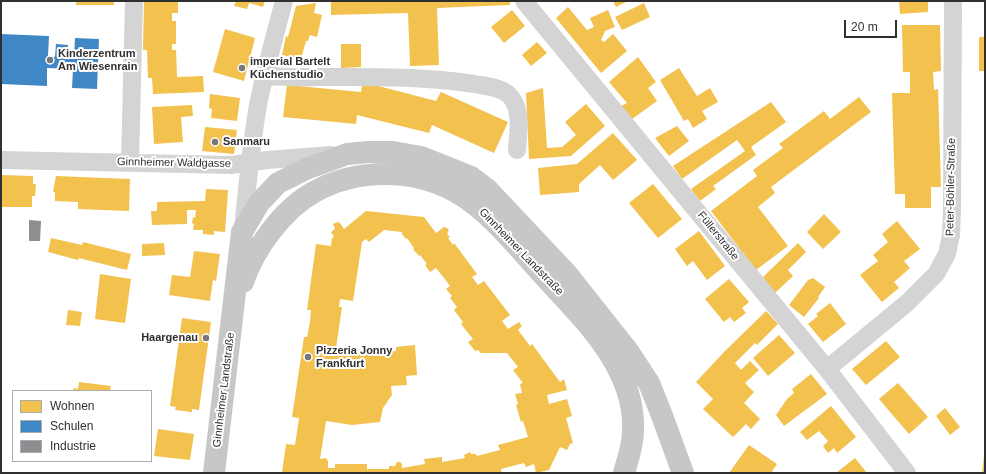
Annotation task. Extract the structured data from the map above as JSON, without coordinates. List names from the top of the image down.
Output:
{
  "streets": {
    "main road": ["Ginnheimer Landstraße"],
    "street": ["Ginnheimer Waldgasse", "Peter-Böhler-Straße", "Füllerstraße"]
  },
  "crossings": [
    ["Ginnheimer Waldgasse", "Ginnheimer Landstraße"],
    ["Peter-Böhler-Straße", "Füllerstraße"]
  ],
  "places": [
    "Kinderzentrum Am Wiesenrain",
    "imperial Bartelt Küchenstudio",
    "Sanmaru",
    "Haargenau",
    "Pizzeria Jonny Frankfurt"
  ],
  "legend": ["Wohnen", "Schulen", "Industrie"],
  "scale_bar": "20 m"
}
